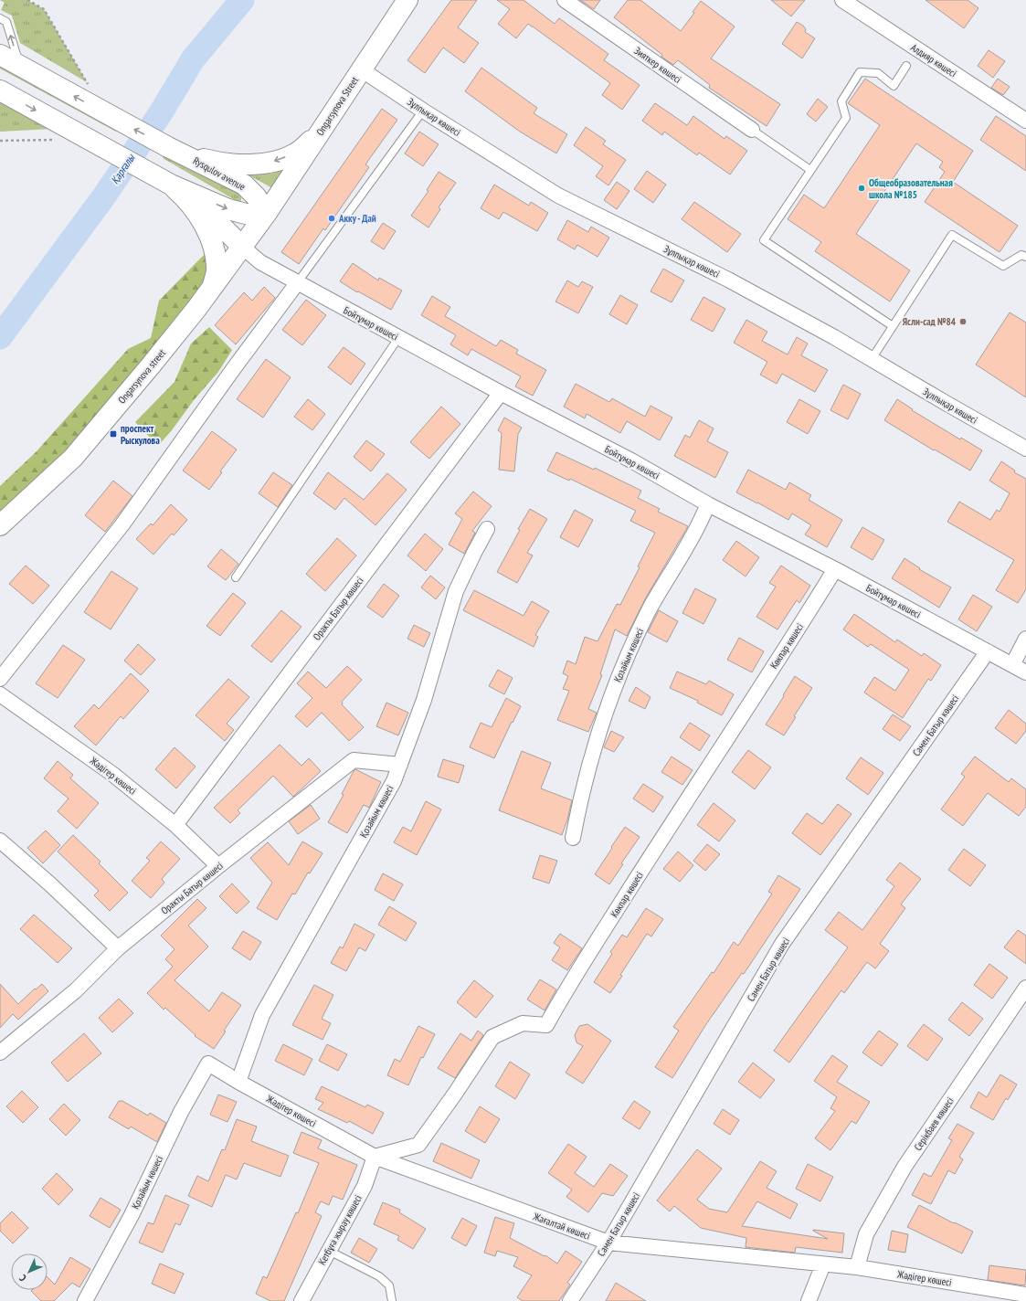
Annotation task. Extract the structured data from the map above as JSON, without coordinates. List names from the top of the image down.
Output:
{
  "streets": {
    "main road": ["Ongarsynova Street", "Rysqulov avenue", "Ongarsynova street"],
    "street": [
      "Алдияр көшесі",
      "Зияткер көшесі",
      "Зұлпықар көшесі",
      "Бойтұмар көшесі",
      "Оракты Батыр көшесі",
      "Көкпар көшесі",
      "Қозайым көшесі",
      "Самен Батыр көшесі",
      "Жәдігер көшесі",
      "Серікбаев көшесі",
      "Жағалтай көшесі",
      "Кетбұға жырау көшесі"
    ]
  },
  "crossings": [
    ["Ongarsynova Street", "Зұлпықар көшесі"],
    ["Ongarsynova Street", "Rysqulov avenue"],
    ["Ongarsynova Street", "Ongarsynova street"],
    ["Rysqulov avenue", "Ongarsynova street"],
    ["Бойтұмар көшесі", "Ongarsynova street"],
    ["Бойтұмар көшесі", "Оракты Батыр көшесі"],
    ["Бойтұмар көшесі", "Көкпар көшесі"],
    ["Бойтұмар көшесі", "Қозайым көшесі"],
    ["Бойтұмар көшесі", "Самен Батыр көшесі"],
    ["Оракты Батыр көшесі", "Қозайым көшесі"],
    ["Оракты Батыр көшесі", "Жәдігер көшесі"],
    ["Көкпар көшесі", "Жәдігер көшесі"],
    ["Көкпар көшесі", "Жағалтай көшесі"],
    ["Көкпар көшесі", "Кетбұға жырау көшесі"],
    ["Қозайым көшесі", "Жәдігер көшесі"],
    ["Самен Батыр көшесі", "Жағалтай көшесі"],
    ["Жәдігер көшесі", "Серікбаев көшесі"],
    ["Жәдігер көшесі", "Жағалтай көшесі"],
    ["Жәдігер көшесі", "Кетбұға жырау көшесі"],
    ["Жағалтай көшесі", "Кетбұға жырау көшесі"]
  ],
  "water": ["Қарғалы"],
  "places": {
    "other": ["Общеобразовательная школа №185", "Акку - Дай", "Ясли-сад №84"],
    "transit": ["проспект Рыскулова"]
  },
  "north": "bottom left"
}
